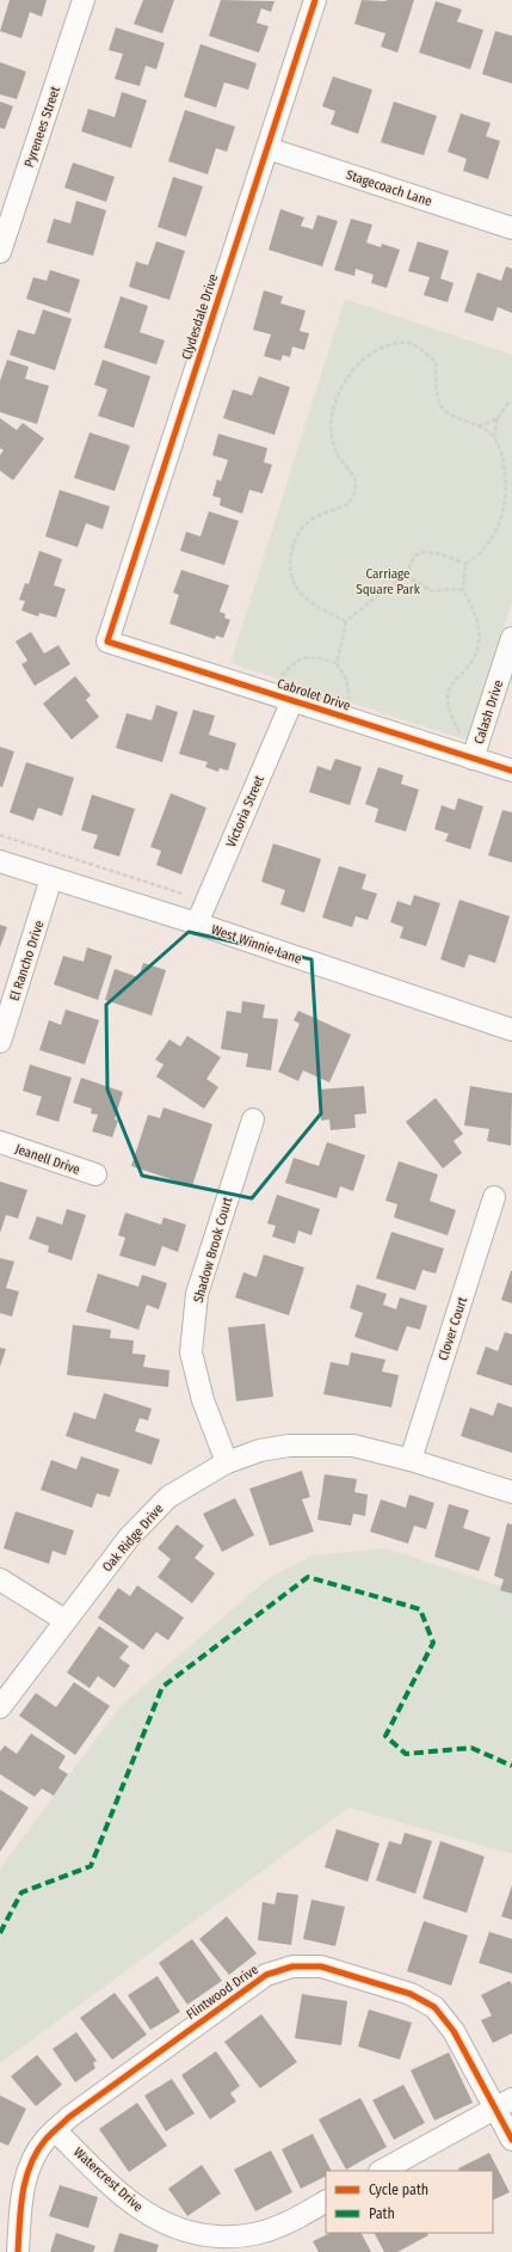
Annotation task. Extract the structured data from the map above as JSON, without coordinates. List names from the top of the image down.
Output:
{
  "streets": {
    "street": [
      "Pyrenees Street",
      "Stagecoach Lane",
      "Clydesdale Drive",
      "Cabrolet Drive",
      "Calash Drive",
      "Victoria Street",
      "West Winnie Lane",
      "El Rancho Drive",
      "Jeanell Drive",
      "Shadow Brook Court",
      "Clover Court",
      "Oak Ridge Drive",
      "Flintwood Drive",
      "Watercrest Drive"
    ]
  },
  "crossings": [
    ["Stagecoach Lane", "Clydesdale Drive"],
    ["Clydesdale Drive", "Cabrolet Drive"],
    ["Cabrolet Drive", "Calash Drive"],
    ["Cabrolet Drive", "Victoria Street"],
    ["Victoria Street", "West Winnie Lane"],
    ["West Winnie Lane", "El Rancho Drive"],
    ["Shadow Brook Court", "Oak Ridge Drive"],
    ["Clover Court", "Oak Ridge Drive"],
    ["Flintwood Drive", "Watercrest Drive"]
  ],
  "parks": ["Carriage Square Park"],
  "legend": ["Cycle path", "Path"]
}
